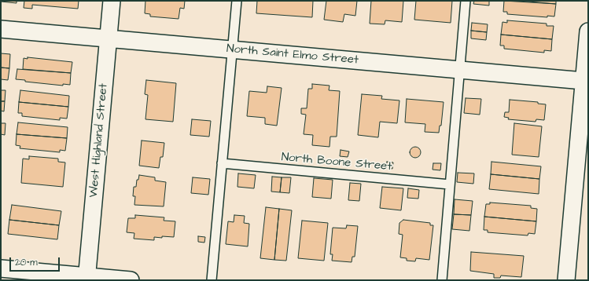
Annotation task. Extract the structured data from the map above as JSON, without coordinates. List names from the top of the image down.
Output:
{
  "streets": {
    "street": ["North Saint Elmo Street", "West Highland Street"],
    "lane": ["North Boone Street"]
  },
  "crossings": [
    ["North Saint Elmo Street", "West Highland Street"]
  ],
  "scale_bar": "20 m"
}
